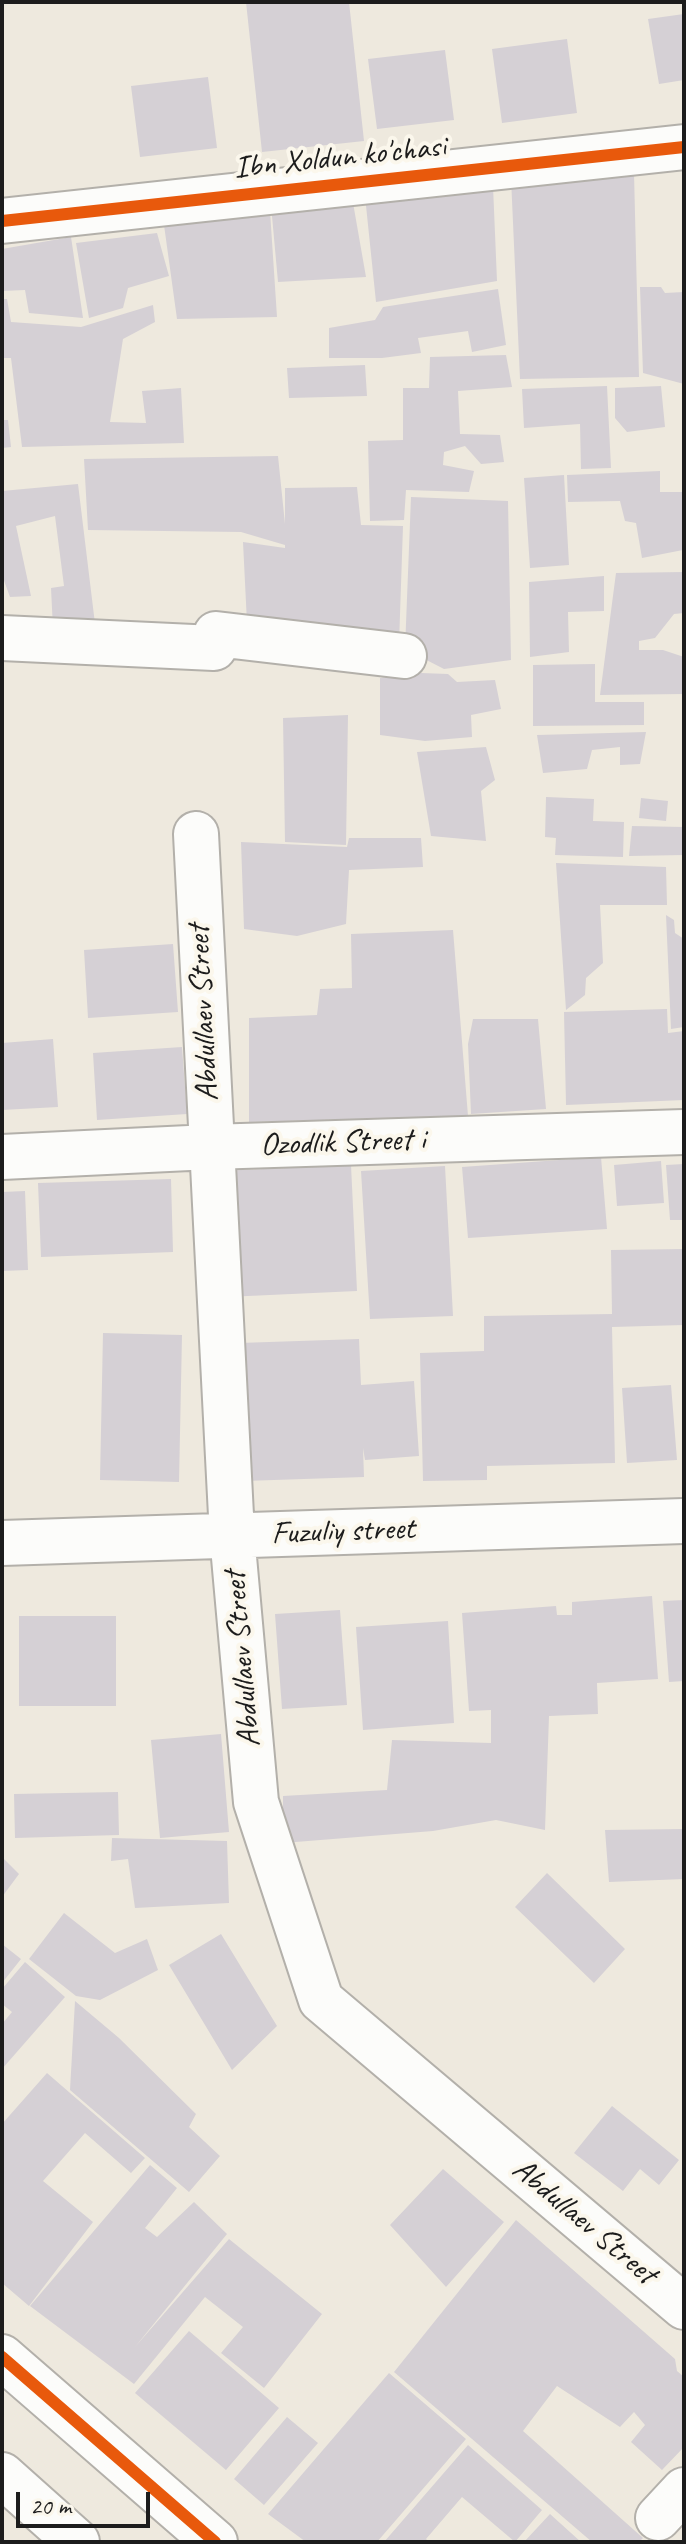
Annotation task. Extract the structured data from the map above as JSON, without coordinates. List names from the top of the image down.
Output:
{
  "streets": {
    "street": [
      "Ibn Xoldun ko'chasi",
      "Abdullaev Street",
      "Ozodlik Street i",
      "Fuzuliy street"
    ]
  },
  "crossings": [
    ["Abdullaev Street", "Ozodlik Street i"],
    ["Abdullaev Street", "Fuzuliy street"]
  ],
  "scale_bar": "20 m"
}
